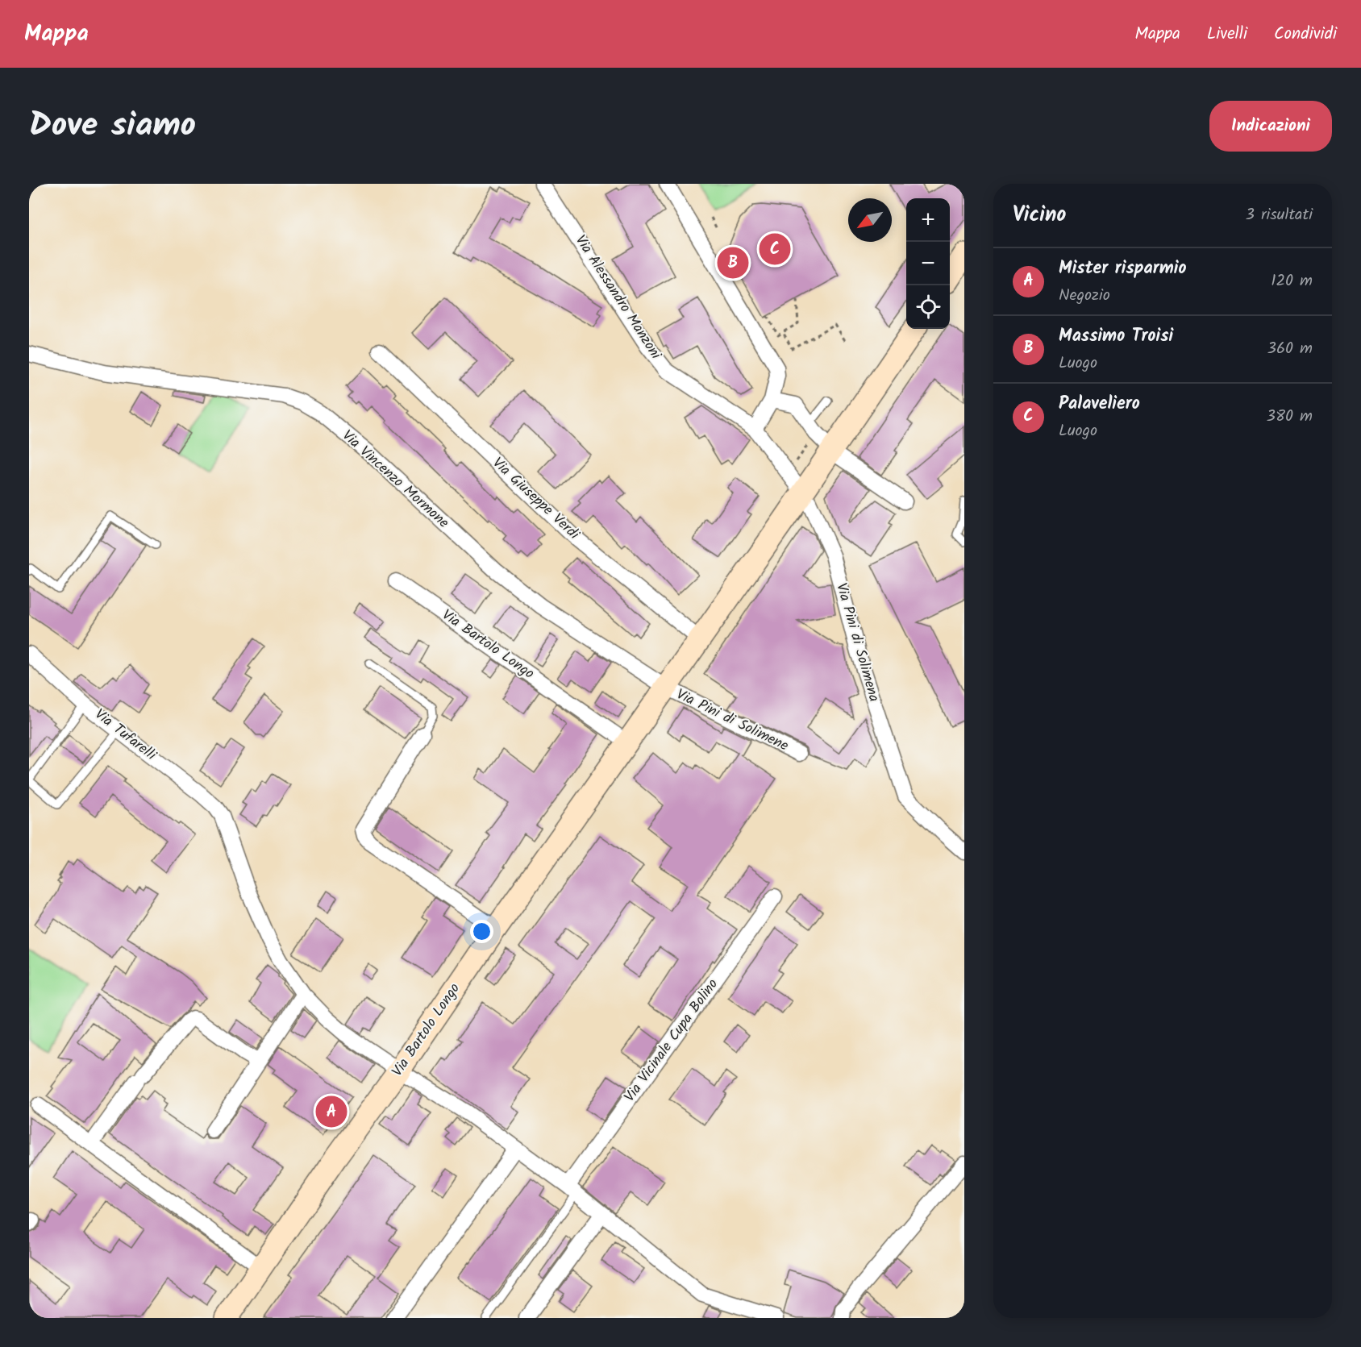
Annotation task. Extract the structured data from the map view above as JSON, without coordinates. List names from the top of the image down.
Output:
{
  "streets": {
    "street": [
      "Via Alessandro Manzoni",
      "Via Vincenzo Mormone",
      "Via Giuseppe Verdi",
      "Via Pini di Solimena",
      "Via Bartolo Longo",
      "Via Pini di Solimene",
      "Via Tufarelli",
      "Via Vicinale Cupa Bolino"
    ]
  },
  "crossings": [
    ["Via Alessandro Manzoni", "Via Pini di Solimena"],
    ["Via Vincenzo Mormone", "Via Bartolo Longo"],
    ["Via Vincenzo Mormone", "Via Pini di Solimene"],
    ["Via Bartolo Longo", "Via Pini di Solimene"]
  ],
  "north": "bottom left",
  "page": {
    "header": "Mappa",
    "nav": ["Mappa", "Livelli", "Condividi"],
    "title": "Dove siamo",
    "buttons": "Indicazioni",
    "heading": ["Vicino", "3 risultati"],
    "map_buttons": ["+", "−"],
    "pins": ["C", "B", "A"],
    "list": [
      {
        "mark": "A",
        "name": "Mister risparmio",
        "note": "Negozio",
        "value": "120 m"
      },
      {
        "mark": "B",
        "name": "Massimo Troisi",
        "note": "Luogo",
        "value": "360 m"
      },
      {
        "mark": "C",
        "name": "Palaveliero",
        "note": "Luogo",
        "value": "380 m"
      }
    ]
  }
}
